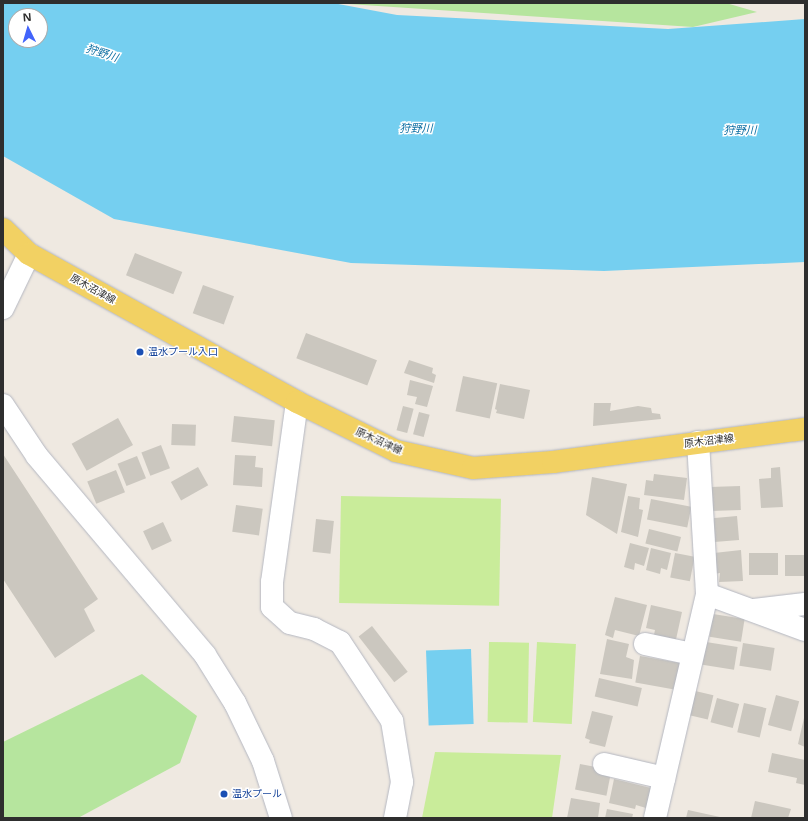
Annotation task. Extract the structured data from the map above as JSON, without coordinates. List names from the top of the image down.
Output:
{
  "streets": {
    "main road": ["原木沼津線"]
  },
  "water": ["狩野川"],
  "places": ["温水プール入口", "温水プール"],
  "north": "top"
}
